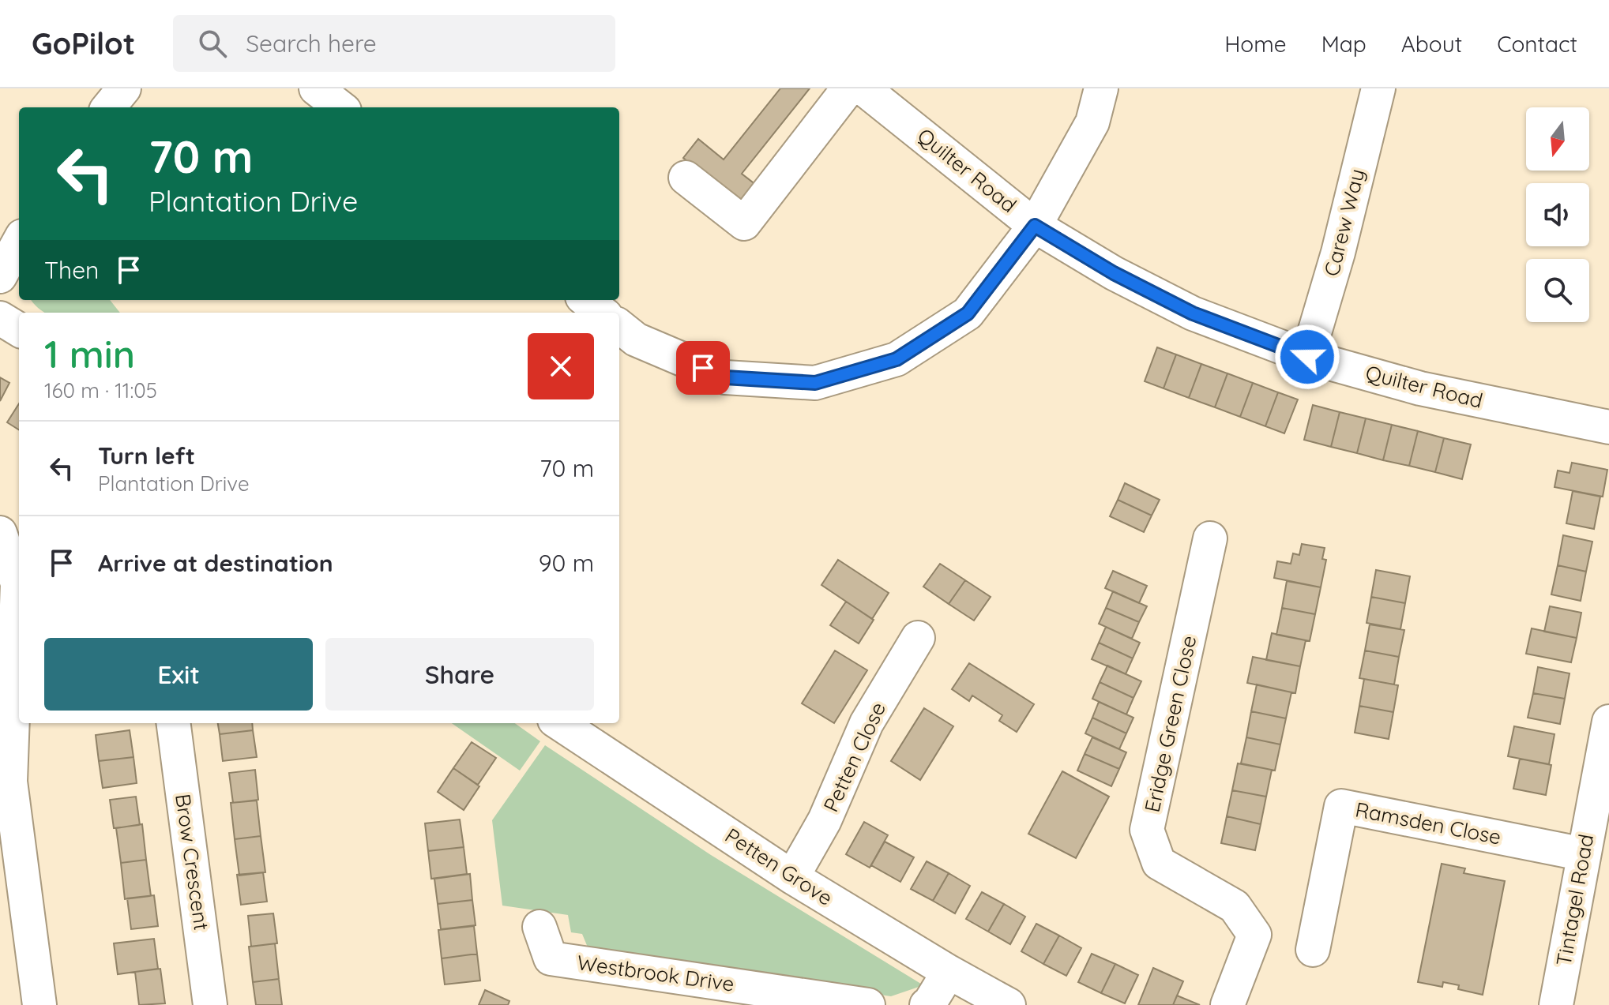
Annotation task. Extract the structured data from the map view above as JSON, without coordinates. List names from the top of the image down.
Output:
{
  "streets": {
    "street": [
      "Quilter Road",
      "Carew Way",
      "Eridge Green Close",
      "Petten Close",
      "Ramsden Close",
      "Brow Crescent",
      "Petten Grove",
      "Tintagel Road",
      "Westbrook Drive"
    ]
  },
  "crossings": [
    ["Quilter Road", "Carew Way"],
    ["Petten Close", "Petten Grove"],
    ["Ramsden Close", "Tintagel Road"]
  ],
  "north": "bottom",
  "page": {
    "header": "GoPilot",
    "search": "Search here",
    "nav": [
      "Home",
      "Map",
      "About",
      "Contact"
    ],
    "turn": ["70 m", "Plantation Drive"],
    "then": "Then",
    "heading": ["1 min", "160 m · 11:05"],
    "list": [
      {
        "name": "Turn left",
        "note": "Plantation Drive",
        "value": "70 m"
      },
      {
        "name": "Arrive at destination",
        "value": "90 m"
      }
    ],
    "buttons": ["Exit", "Share"]
  }
}
